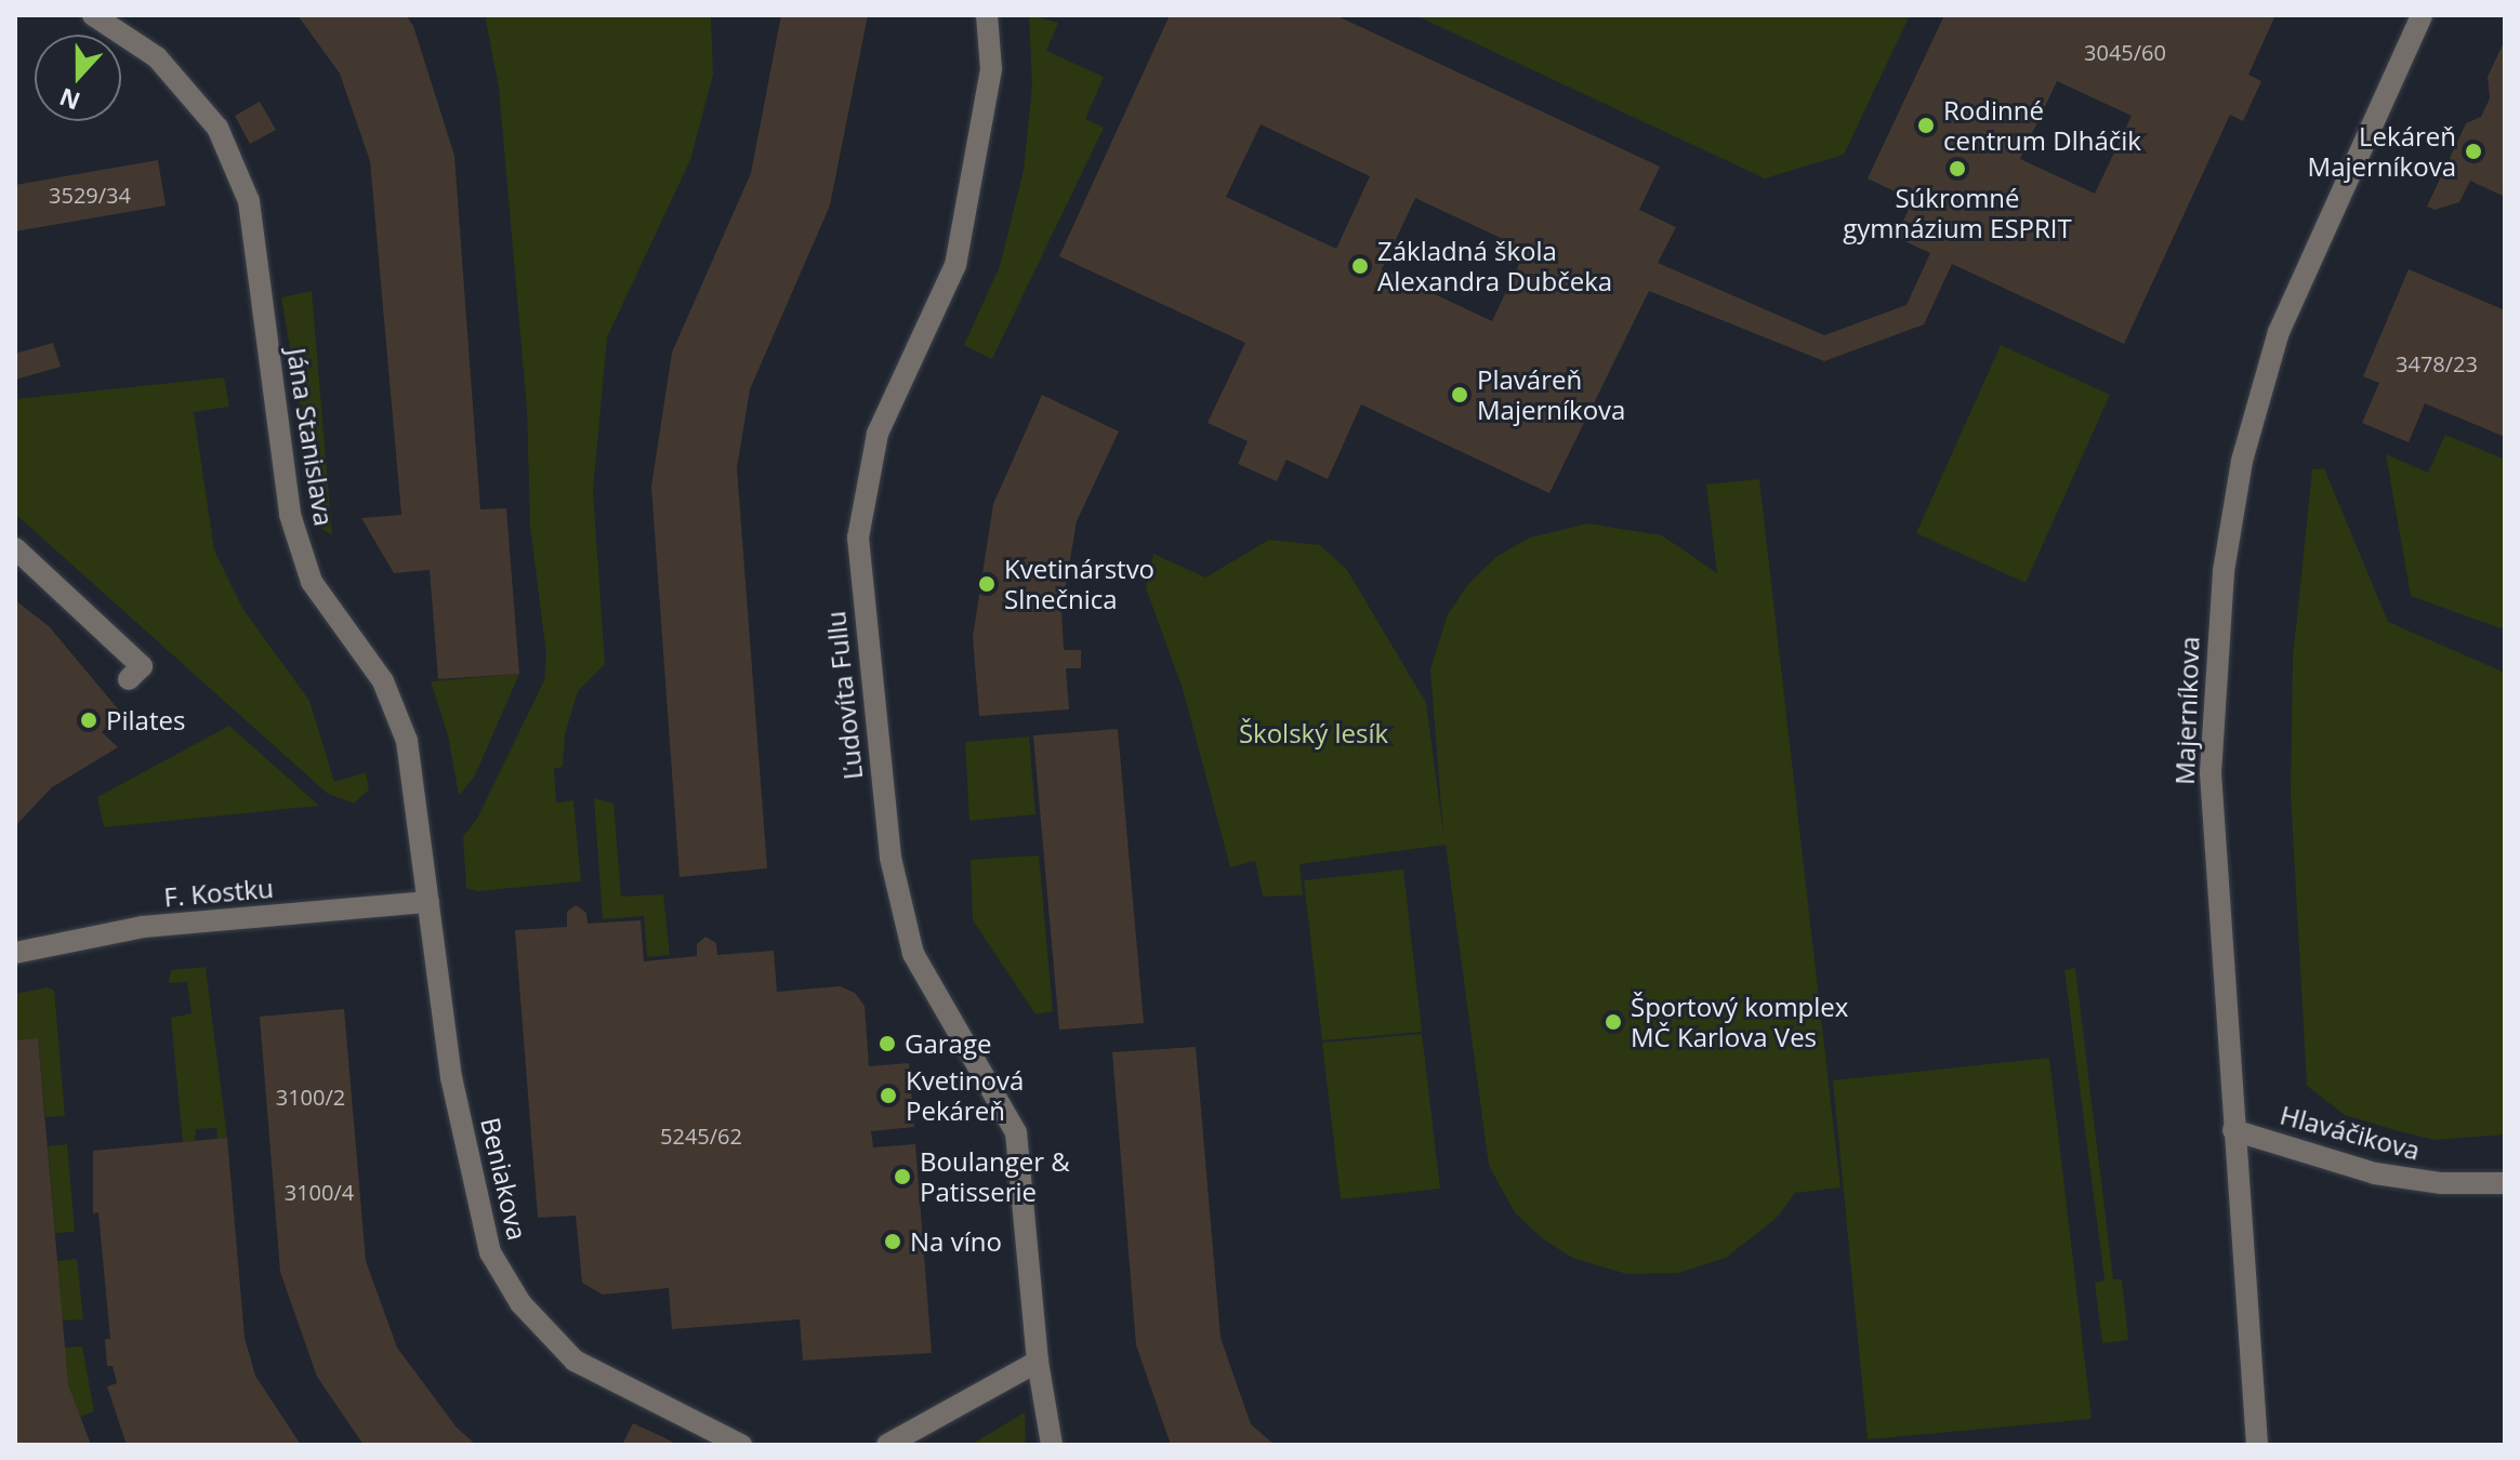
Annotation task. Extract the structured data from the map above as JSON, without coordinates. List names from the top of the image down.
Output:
{
  "streets": {
    "street": [
      "Jána Stanislava",
      "Ľudovíta Fullu",
      "Majerníkova",
      "F. Kostku",
      "Hlaváčikova",
      "Beniakova"
    ]
  },
  "crossings": [
    ["Jána Stanislava", "F. Kostku"],
    ["Jána Stanislava", "Beniakova"],
    ["Majerníkova", "Hlaváčikova"],
    ["F. Kostku", "Beniakova"]
  ],
  "parks": ["Školský lesík"],
  "places": [
    "Rodinné centrum Dlháčik",
    "Lekáreň Majerníkova",
    "Súkromné gymnázium ESPRIT",
    "Základná škola Alexandra Dubčeka",
    "Plaváreň Majerníkova",
    "Kvetinárstvo Slnečnica",
    "Pilates",
    "Športový komplex MČ Karlova Ves",
    "Garage",
    "Kvetinová Pekáreň",
    "Boulanger & Patisserie",
    "Na víno"
  ],
  "house_numbers": [
    "3045/60",
    "3529/34",
    "3478/23",
    "3100/2",
    "5245/62",
    "3100/4"
  ],
  "north": "bottom"
}
